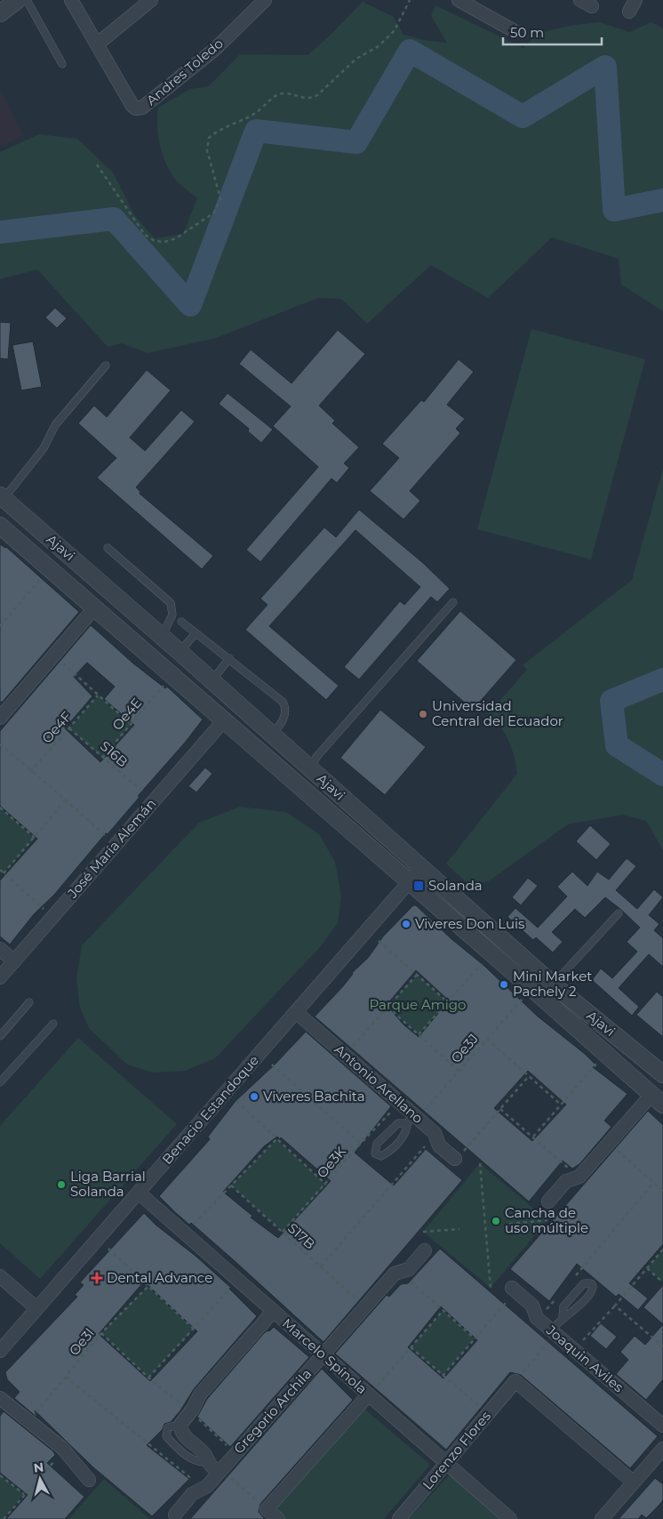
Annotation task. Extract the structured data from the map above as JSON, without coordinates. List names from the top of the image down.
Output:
{
  "streets": {
    "street": [
      "Andres Toledo",
      "Ajavi",
      "José María Alemán",
      "Antonio Arellano",
      "Benacio Estandoque",
      "Marcelo Spínola",
      "Joaquin Aviles",
      "Gregorio Archila",
      "Lorenzo Flores"
    ],
    "path": [
      "Oe4E",
      "Oe4F",
      "S16B",
      "Oe3J",
      "Oe3K",
      "S17B",
      "Oe3l"
    ]
  },
  "crossings": [
    ["Ajavi", "José María Alemán"],
    ["Ajavi", "Benacio Estandoque"],
    ["Oe4E", "S16B"],
    ["Oe4F", "S16B"],
    ["Oe3J", "Antonio Arellano"],
    ["Antonio Arellano", "Benacio Estandoque"],
    ["Benacio Estandoque", "Marcelo Spínola"],
    ["Oe3K", "S17B"],
    ["Marcelo Spínola", "Gregorio Archila"],
    ["Marcelo Spínola", "Lorenzo Flores"]
  ],
  "parks": ["Parque Amigo"],
  "places": {
    "other": [
      "Universidad Central del Ecuador",
      "Viveres Don Luis",
      "Mini Market Pachely 2",
      "Viveres Bachita",
      "Liga Barrial Solanda",
      "Cancha de uso múltiple"
    ],
    "transit": ["Solanda"],
    "health": ["Dental Advance"]
  },
  "scale_bar": "50 m",
  "north": "top"
}
